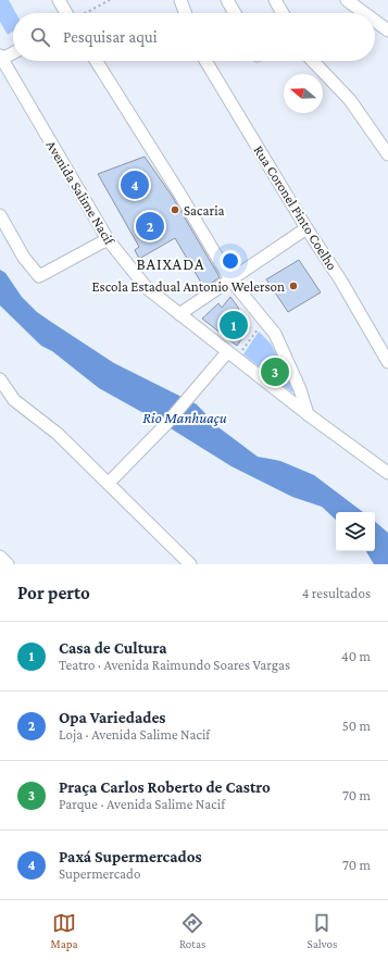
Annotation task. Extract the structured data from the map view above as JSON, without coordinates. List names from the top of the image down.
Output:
{
  "streets": {
    "street": ["Avenida Salime Nacif", "Rua Coronel Pinto Coelho"]
  },
  "districts": ["BAIXADA"],
  "water": ["Rio Manhuaçu"],
  "places": ["Sacaria", "Escola Estadual Antonio Welerson"],
  "north": "left",
  "page": {
    "search": "Pesquisar aqui",
    "pins": [
      "4",
      "2",
      "1",
      "3"
    ],
    "heading": ["Por perto", "4 resultados"],
    "list": [
      {
        "mark": "1",
        "name": "Casa de Cultura",
        "note": "Teatro · Avenida Raimundo Soares Vargas",
        "value": "40 m"
      },
      {
        "mark": "2",
        "name": "Opa Variedades",
        "note": "Loja · Avenida Salime Nacif",
        "value": "50 m"
      },
      {
        "mark": "3",
        "name": "Praça Carlos Roberto de Castro",
        "note": "Parque · Avenida Salime Nacif",
        "value": "70 m"
      },
      {
        "mark": "4",
        "name": "Paxá Supermercados",
        "note": "Supermercado",
        "value": "70 m"
      }
    ],
    "nav": ["Mapa", "Rotas", "Salvos"]
  }
}
